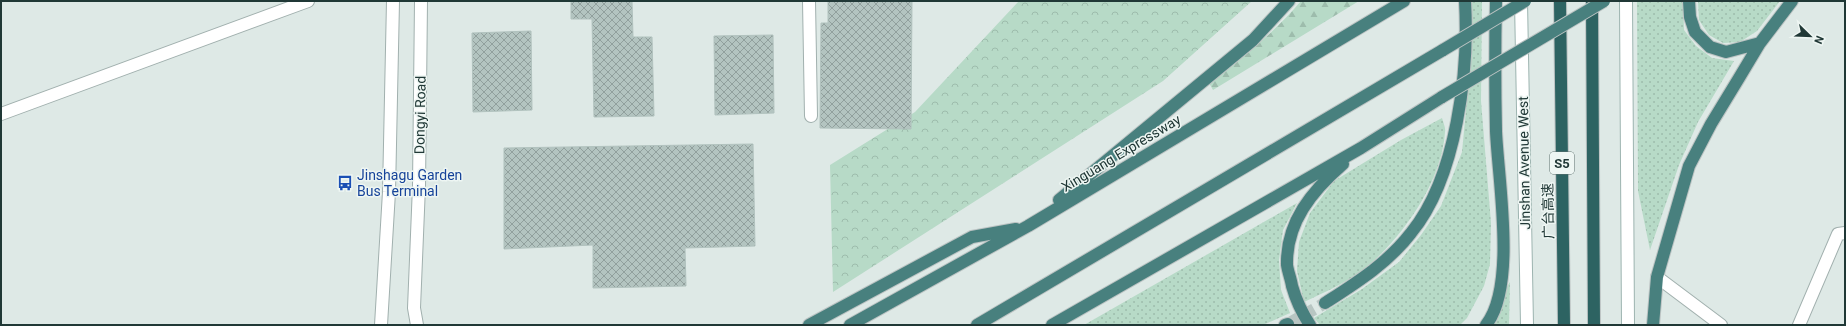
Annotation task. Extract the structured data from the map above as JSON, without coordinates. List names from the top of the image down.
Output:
{
  "streets": {
    "highway": ["Xinguang Expressway", "S5", "广台高速"],
    "street": ["Dongyi Road", "Jinshan Avenue West"]
  },
  "places": {
    "bus stop": ["Jinshagu Garden Bus Terminal"]
  },
  "north": "bottom right"
}
